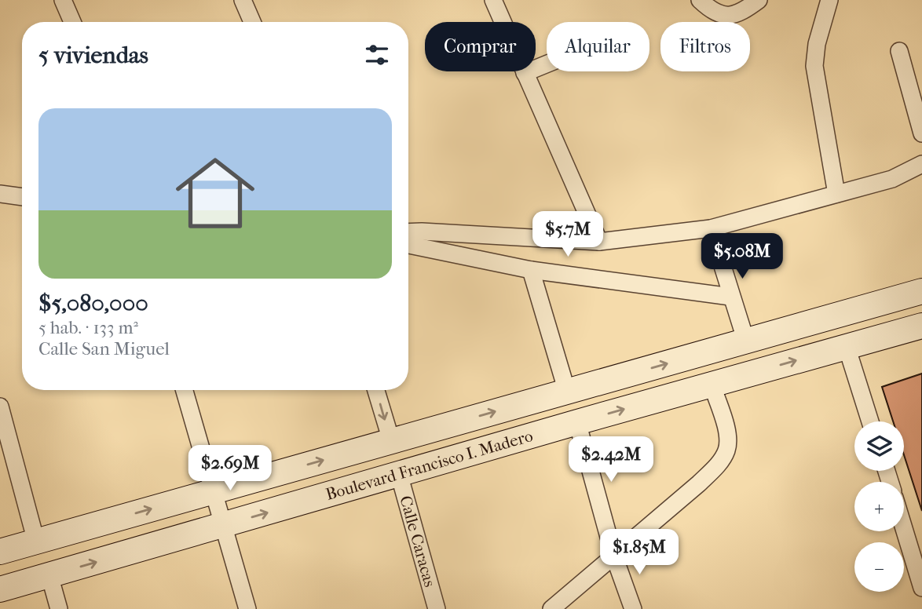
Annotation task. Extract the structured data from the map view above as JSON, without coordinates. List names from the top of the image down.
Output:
{
  "streets": {
    "main road": ["Boulevard Francisco I. Madero"],
    "street": ["Calle Caracas"]
  },
  "crossings": [
    ["Boulevard Francisco I. Madero", "Calle Caracas"]
  ],
  "one_way": ["Boulevard Francisco I. Madero"],
  "page": {
    "chip": ["Comprar", "Alquilar", "Filtros"],
    "heading": "5 viviendas",
    "list": [
      {
        "name": "$5,080,000",
        "note": "5 hab. · 133 m² · Calle San Miguel"
      }
    ],
    "price": [
      "$5.7M",
      "$5.08M",
      "$2.42M",
      "$2.69M",
      "$1.85M"
    ],
    "map_buttons": ["+", "−"]
  }
}
